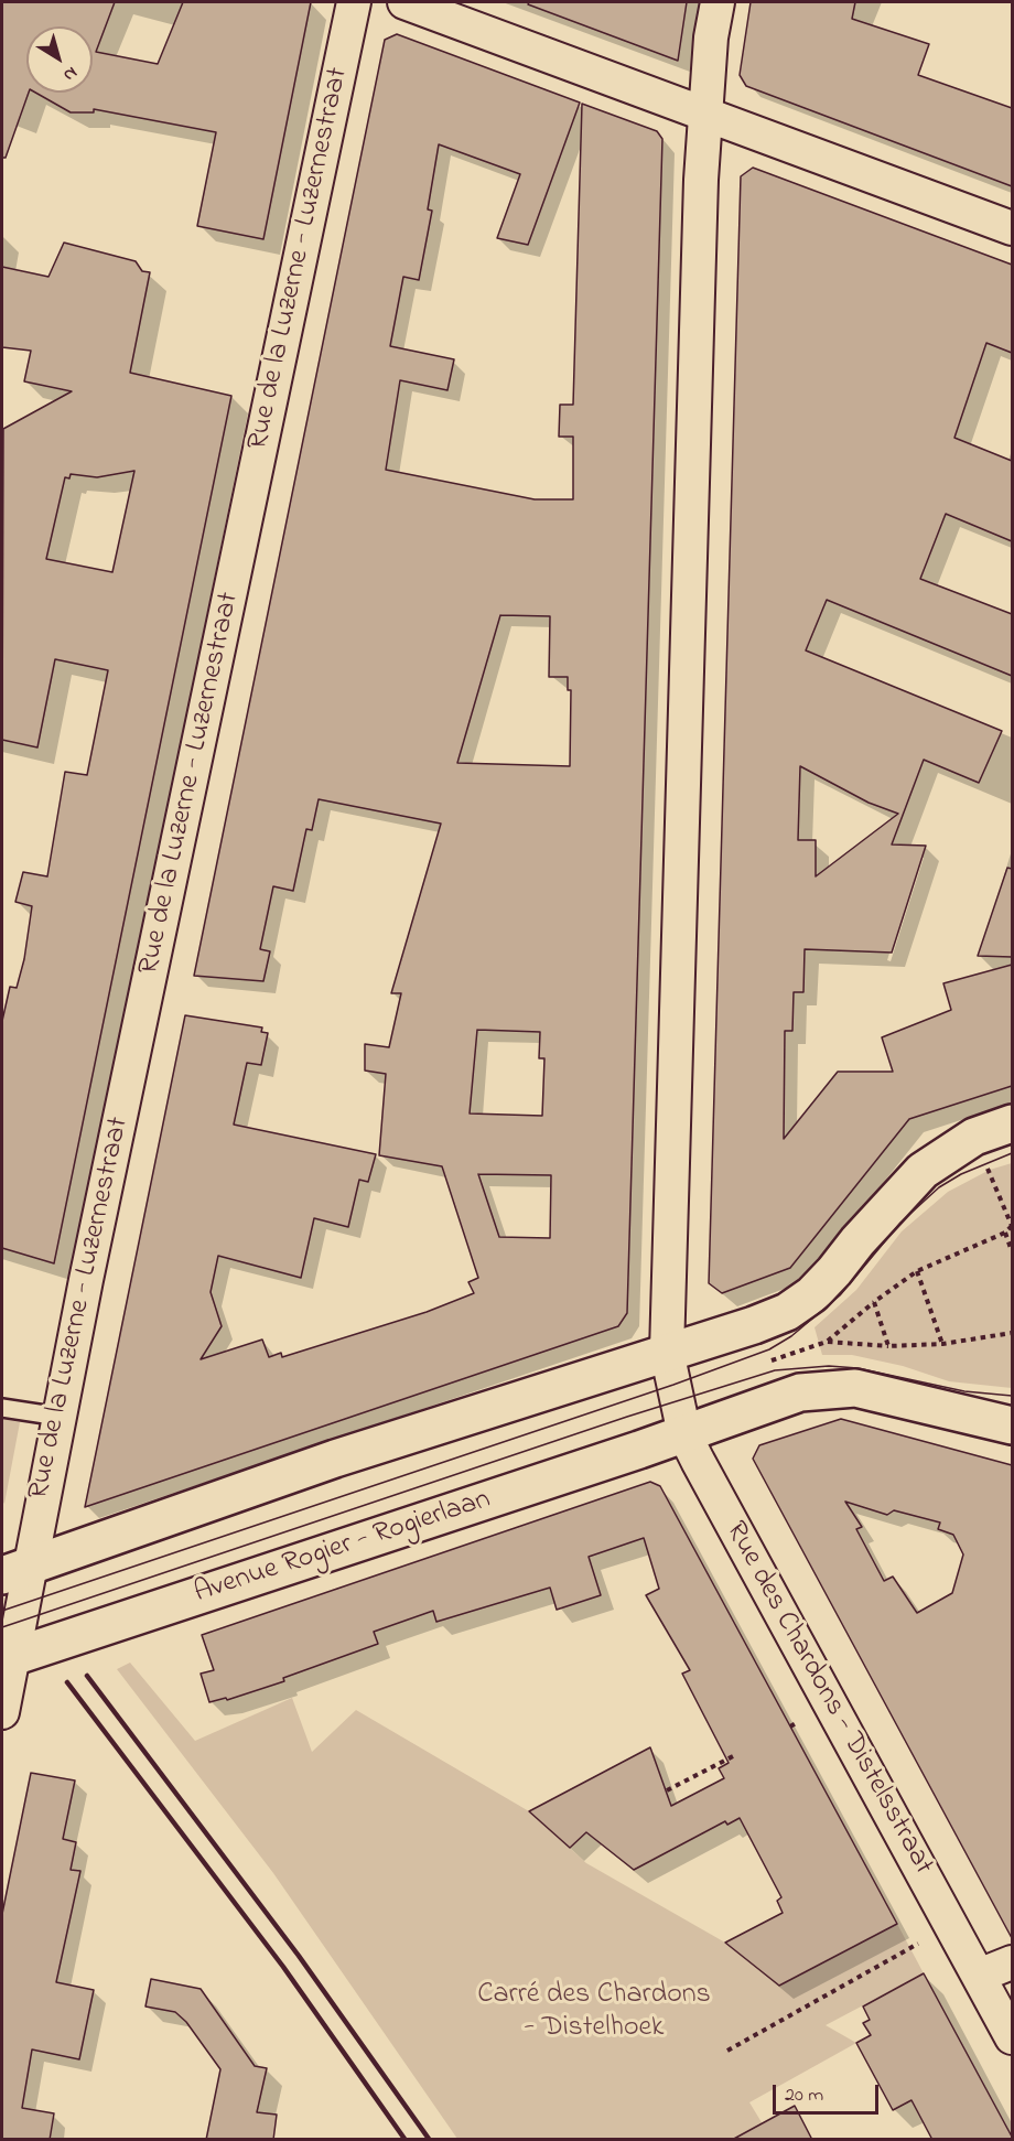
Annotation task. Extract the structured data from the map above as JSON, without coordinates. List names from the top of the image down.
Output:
{
  "streets": {
    "street": ["Rue de la Luzerne - Luzernestraat", "Avenue Rogier - Rogierlaan", "Rue des Chardons - Distelsstraat"]
  },
  "crossings": [
    ["Rue de la Luzerne - Luzernestraat", "Avenue Rogier - Rogierlaan"],
    ["Avenue Rogier - Rogierlaan", "Rue des Chardons - Distelsstraat"]
  ],
  "parks": ["Carré des Chardons - Distelhoek"],
  "scale_bar": "20 m",
  "north": "bottom right"
}
